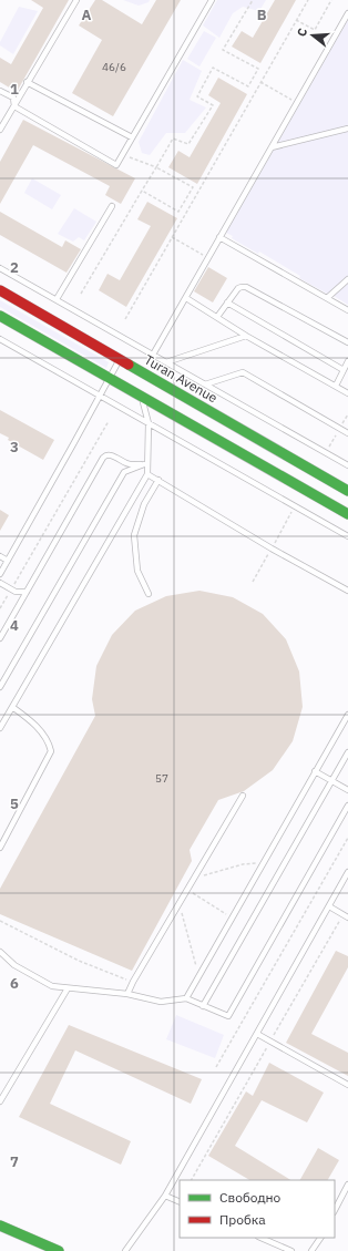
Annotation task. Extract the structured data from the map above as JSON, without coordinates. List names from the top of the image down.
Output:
{
  "streets": {
    "main road": ["Turan Avenue"]
  },
  "house_numbers": ["46/6", "57"],
  "legend": ["Свободно", "Пробка"],
  "north": "left",
  "grid": {
    "columns": ["A", "B"],
    "rows": [
      "1",
      "2",
      "3",
      "4",
      "5",
      "6",
      "7"
    ]
  }
}
